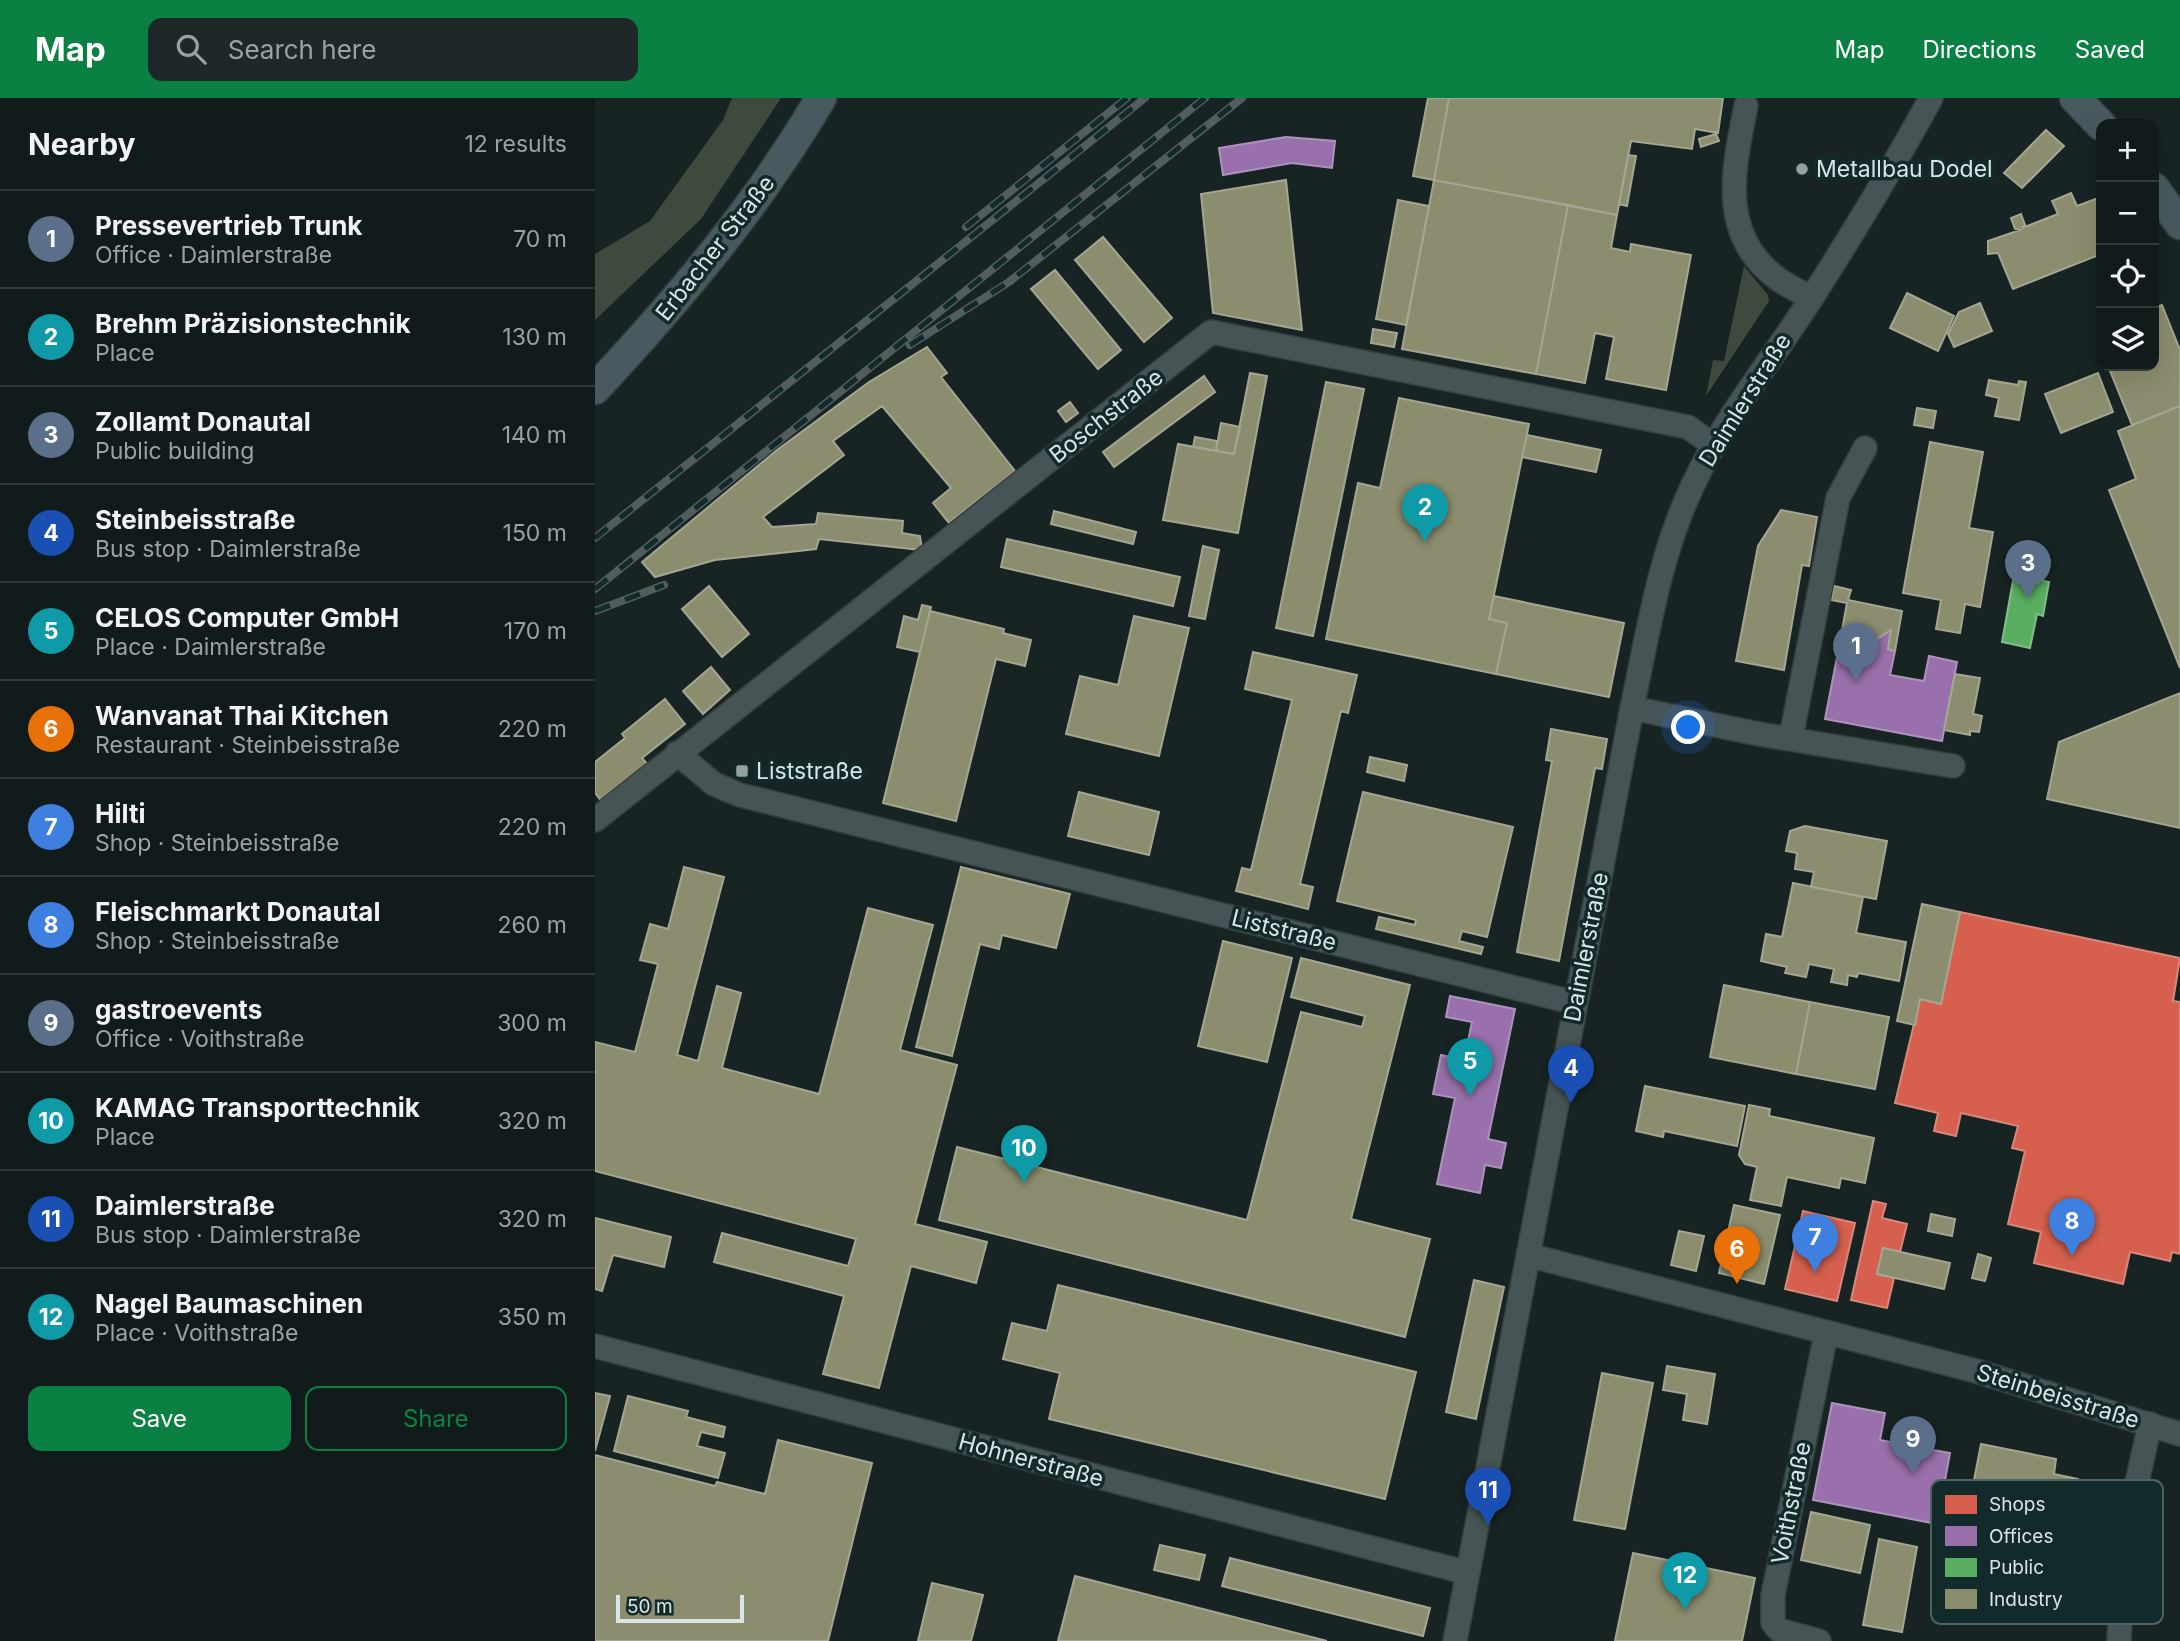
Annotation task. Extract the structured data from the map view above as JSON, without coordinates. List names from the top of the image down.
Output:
{
  "streets": {
    "main road": ["Erbacher Straße"],
    "street": [
      "Daimlerstraße",
      "Boschstraße",
      "Liststraße",
      "Steinbeisstraße",
      "Hohnerstraße",
      "Voithstraße"
    ]
  },
  "crossings": [
    ["Daimlerstraße", "Boschstraße"],
    ["Daimlerstraße", "Liststraße"],
    ["Daimlerstraße", "Steinbeisstraße"],
    ["Daimlerstraße", "Hohnerstraße"],
    ["Boschstraße", "Liststraße"],
    ["Steinbeisstraße", "Voithstraße"]
  ],
  "places": {
    "other": ["Metallbau Dodel"],
    "transit": ["Liststraße"]
  },
  "legend": [
    "Shops",
    "Offices",
    "Public",
    "Industry"
  ],
  "scale_bar": "50 m",
  "page": {
    "header": "Map",
    "search": "Search here",
    "nav": ["Map", "Directions", "Saved"],
    "heading": ["Nearby", "12 results"],
    "map_buttons": ["+", "−"],
    "list": [
      {
        "mark": "1",
        "name": "Pressevertrieb Trunk",
        "note": "Office · Daimlerstraße",
        "value": "70 m"
      },
      {
        "mark": "2",
        "name": "Brehm Präzisionstechnik",
        "note": "Place",
        "value": "130 m"
      },
      {
        "mark": "3",
        "name": "Zollamt Donautal",
        "note": "Public building",
        "value": "140 m"
      },
      {
        "mark": "4",
        "name": "Steinbeisstraße",
        "note": "Bus stop · Daimlerstraße",
        "value": "150 m"
      },
      {
        "mark": "5",
        "name": "CELOS Computer GmbH",
        "note": "Place · Daimlerstraße",
        "value": "170 m"
      },
      {
        "mark": "6",
        "name": "Wanvanat Thai Kitchen",
        "note": "Restaurant · Steinbeisstraße",
        "value": "220 m"
      },
      {
        "mark": "7",
        "name": "Hilti",
        "note": "Shop · Steinbeisstraße",
        "value": "220 m"
      },
      {
        "mark": "8",
        "name": "Fleischmarkt Donautal",
        "note": "Shop · Steinbeisstraße",
        "value": "260 m"
      },
      {
        "mark": "9",
        "name": "gastroevents",
        "note": "Office · Voithstraße",
        "value": "300 m"
      },
      {
        "mark": "10",
        "name": "KAMAG Transporttechnik",
        "note": "Place",
        "value": "320 m"
      },
      {
        "mark": "11",
        "name": "Daimlerstraße",
        "note": "Bus stop · Daimlerstraße",
        "value": "320 m"
      },
      {
        "mark": "12",
        "name": "Nagel Baumaschinen",
        "note": "Place · Voithstraße",
        "value": "350 m"
      }
    ],
    "pins": [
      "2",
      "3",
      "1",
      "5",
      "4",
      "10",
      "8",
      "7",
      "6",
      "9",
      "11",
      "12"
    ],
    "buttons": ["Save", "Share"],
    "scale": "50 m"
  }
}
